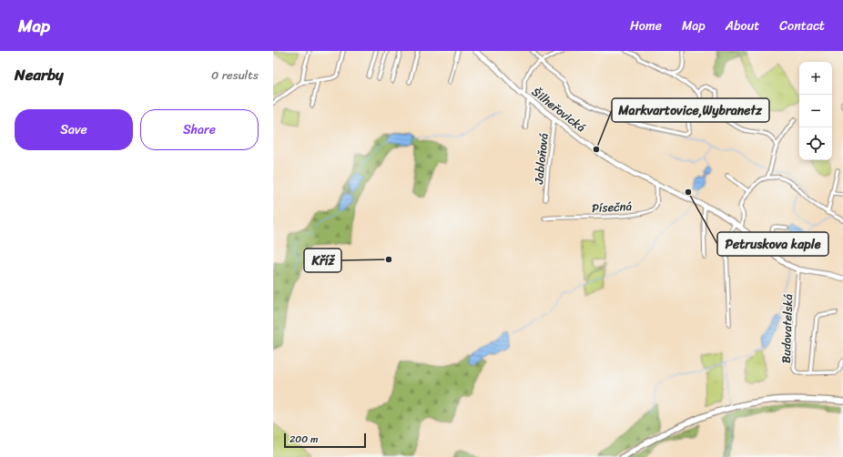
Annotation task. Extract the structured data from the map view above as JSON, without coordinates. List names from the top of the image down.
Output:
{
  "streets": {
    "street": [
      "Šilheřovická",
      "Jabloňová",
      "Písečná",
      "Budovatelská"
    ]
  },
  "crossings": [
    ["Šilheřovická", "Jabloňová"],
    ["Šilheřovická", "Písečná"],
    ["Šilheřovická", "Budovatelská"]
  ],
  "places": ["Markvartovice,Wybranetz", "Petruskova kaple", "Kříž"],
  "scale_bar": "200 m",
  "page": {
    "header": "Map",
    "nav": [
      "Home",
      "Map",
      "About",
      "Contact"
    ],
    "heading": ["Nearby", "0 results"],
    "map_buttons": ["+", "−"],
    "buttons": ["Save", "Share"],
    "scale": "200 m"
  }
}
